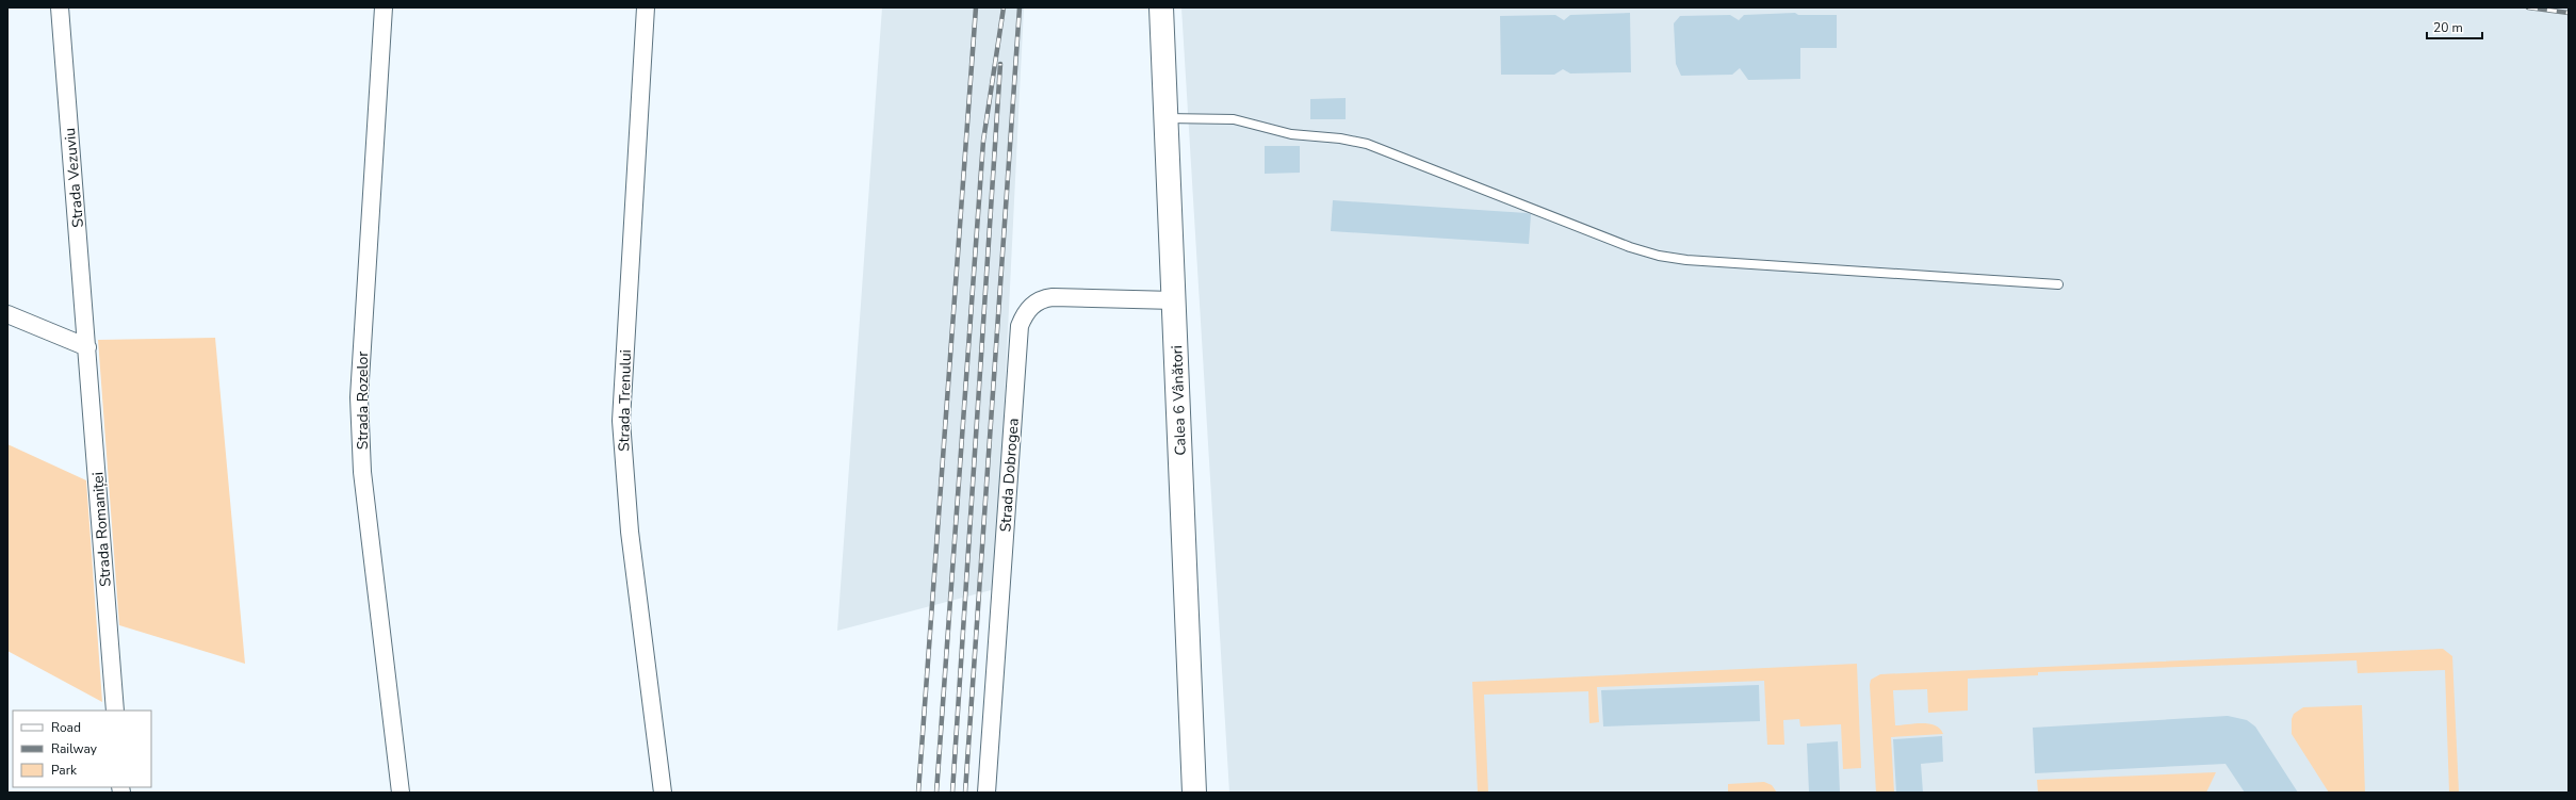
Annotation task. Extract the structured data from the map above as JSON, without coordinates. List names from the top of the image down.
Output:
{
  "streets": {
    "main road": ["Calea 6 Vânători"],
    "street": [
      "Strada Vezuviu",
      "Strada Rozelor",
      "Strada Trenului",
      "Strada Dobrogea",
      "Strada Romaniței"
    ]
  },
  "crossings": [
    ["Strada Vezuviu", "Strada Romaniței"],
    ["Calea 6 Vânători", "Strada Dobrogea"]
  ],
  "legend": ["Road", "Railway", "Park"],
  "scale_bar": "20 m"
}
